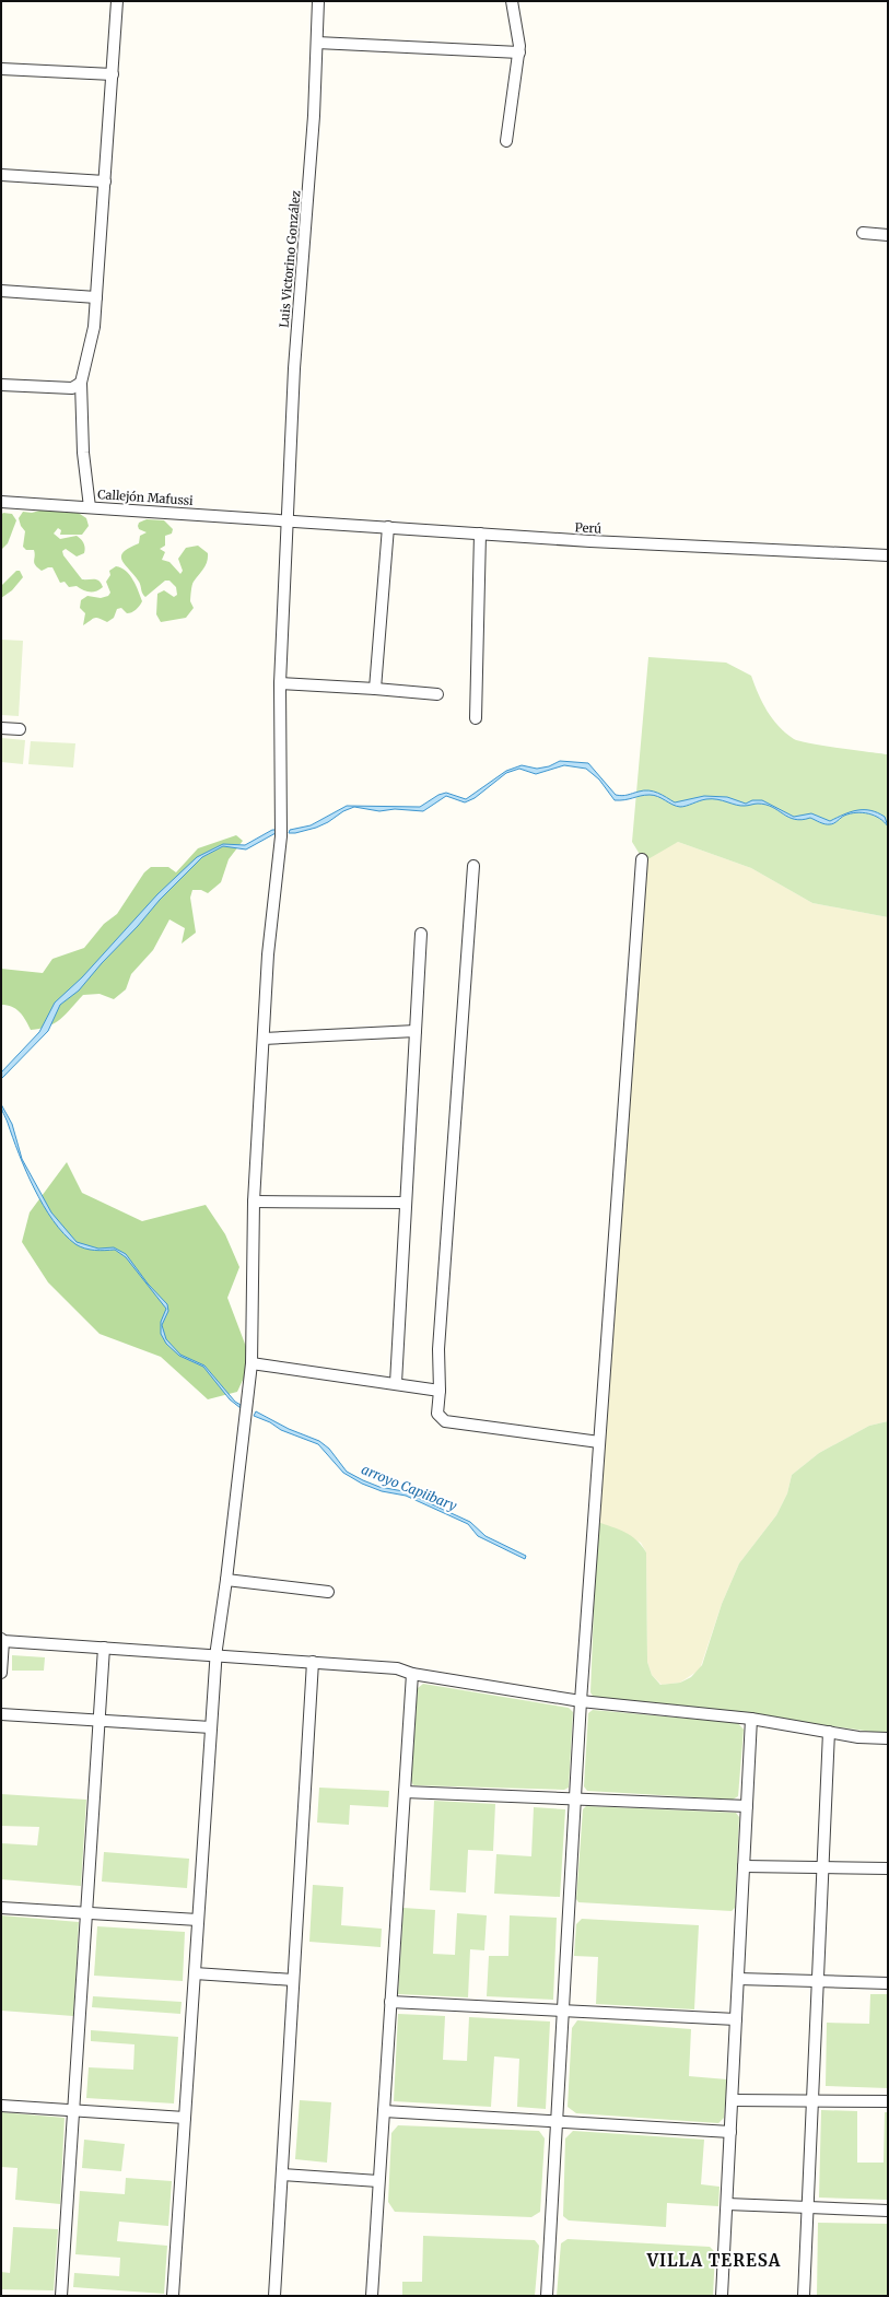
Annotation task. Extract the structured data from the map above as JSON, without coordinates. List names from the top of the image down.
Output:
{
  "streets": {
    "street": ["Luis Victorino González", "Callejón Mafussi", "Perú"]
  },
  "crossings": [
    ["Luis Victorino González", "Callejón Mafussi"],
    ["Luis Victorino González", "Perú"],
    ["Callejón Mafussi", "Perú"]
  ],
  "districts": ["VILLA TERESA"],
  "water": ["arroyo Capiibary"]
}
